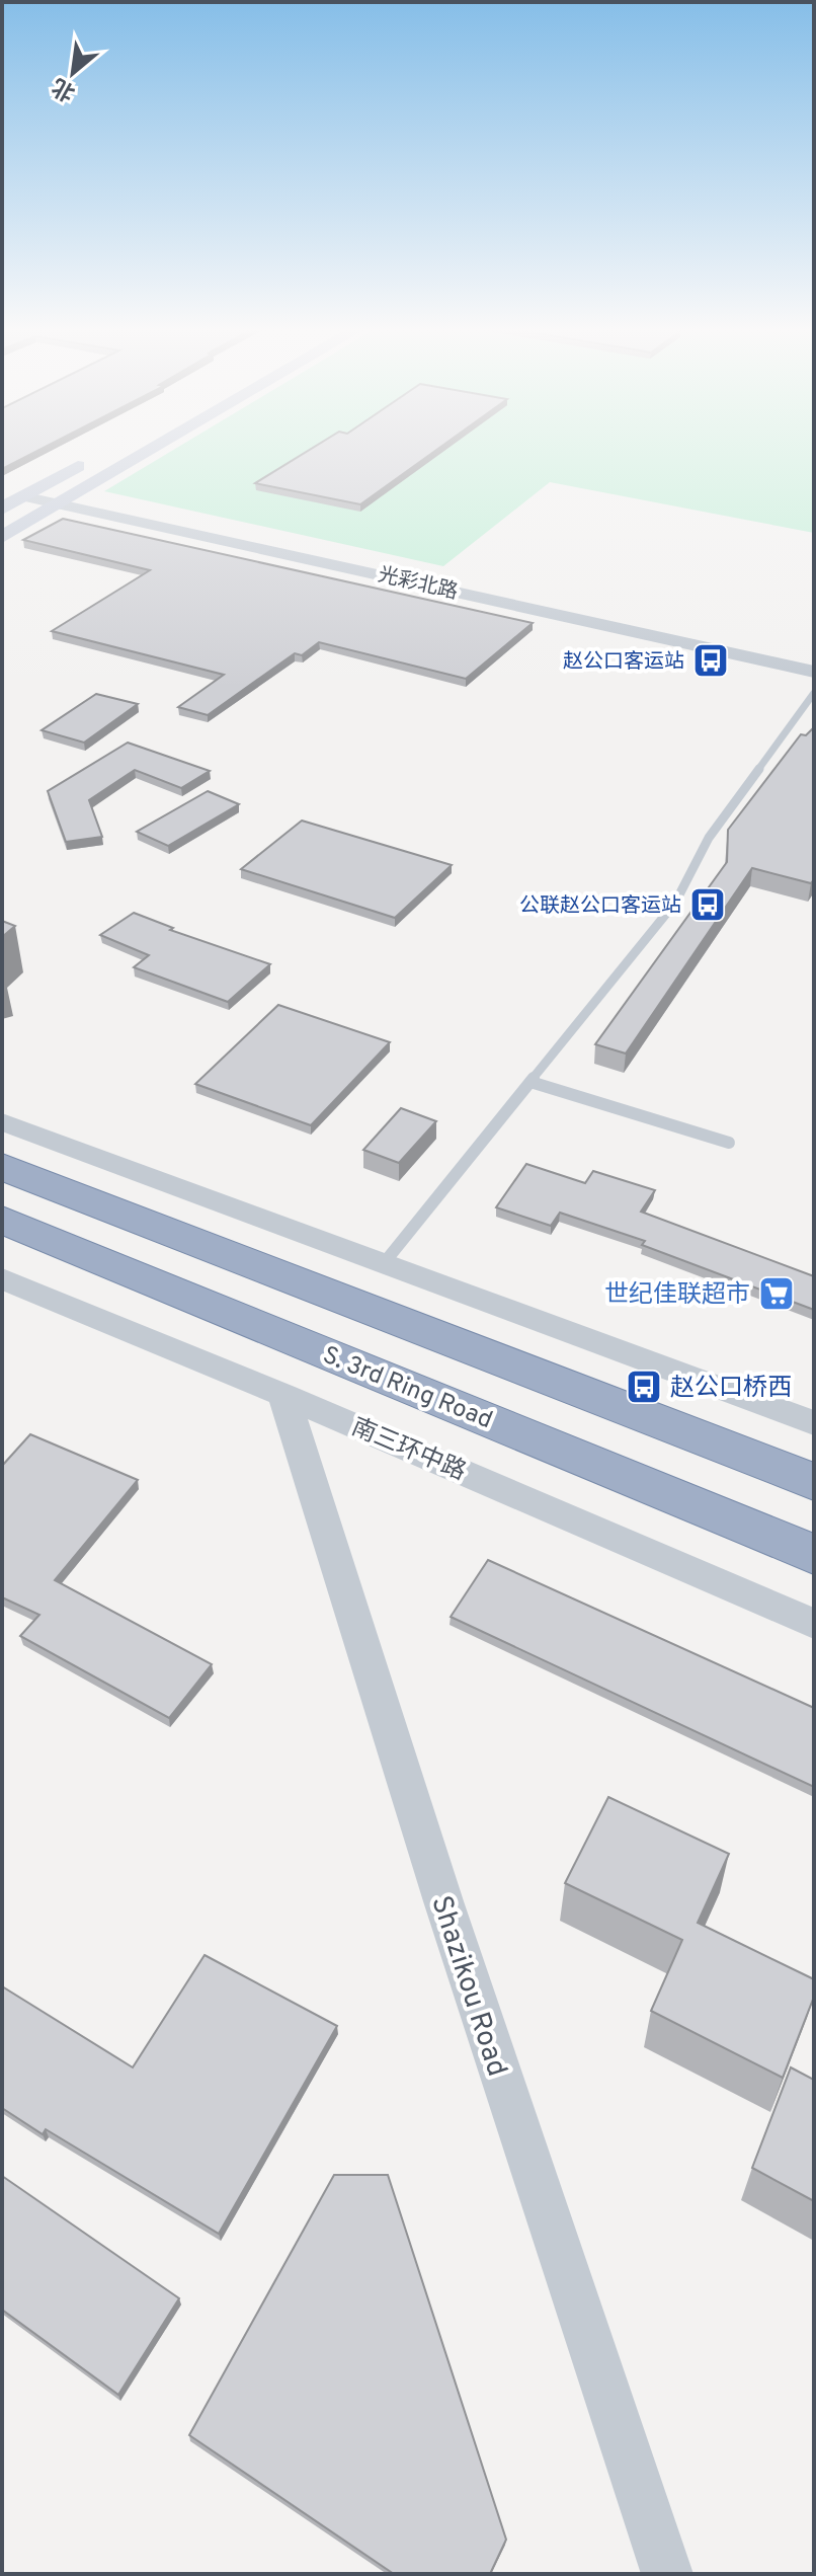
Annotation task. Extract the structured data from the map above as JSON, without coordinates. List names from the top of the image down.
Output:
{
  "streets": {
    "highway": ["S. 3rd Ring Road"],
    "street": ["光彩北路", "南三环中路", "Shazikou Road"]
  },
  "crossings": [
    ["南三环中路", "Shazikou Road"]
  ],
  "places": {
    "bus stop": ["赵公口客运站", "公联赵公口客运站", "赵公口桥西"],
    "supermarket": ["世纪佳联超市"]
  },
  "north": "bottom left"
}
